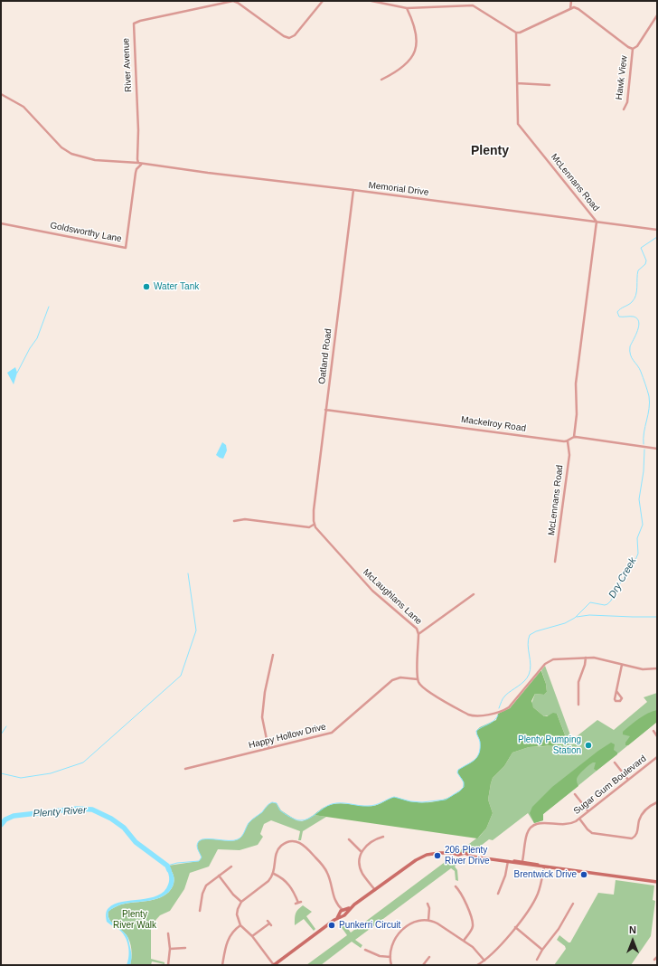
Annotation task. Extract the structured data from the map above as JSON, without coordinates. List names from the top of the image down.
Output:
{
  "streets": {
    "street": [
      "River Avenue",
      "Hawk View",
      "McLennans Road",
      "Memorial Drive",
      "Goldsworthy Lane",
      "Oatland Road",
      "Mackelroy Road",
      "McLaughlans Lane",
      "Happy Hollow Drive",
      "Sugar Gum Boulevard"
    ]
  },
  "crossings": [
    ["River Avenue", "Memorial Drive"],
    ["River Avenue", "Goldsworthy Lane"],
    ["McLennans Road", "Memorial Drive"],
    ["McLennans Road", "Mackelroy Road"],
    ["Memorial Drive", "Goldsworthy Lane"],
    ["Memorial Drive", "Oatland Road"],
    ["Oatland Road", "Mackelroy Road"],
    ["Oatland Road", "McLaughlans Lane"],
    ["McLaughlans Lane", "Happy Hollow Drive"]
  ],
  "districts": ["Plenty"],
  "water": ["Dry Creek", "Plenty River"],
  "parks": ["Plenty River Walk"],
  "places": [
    "Water Tank",
    "Plenty Pumping Station",
    "206 Plenty River Drive",
    "Brentwick Drive",
    "Punkerri Circuit"
  ],
  "north": "top"
}
